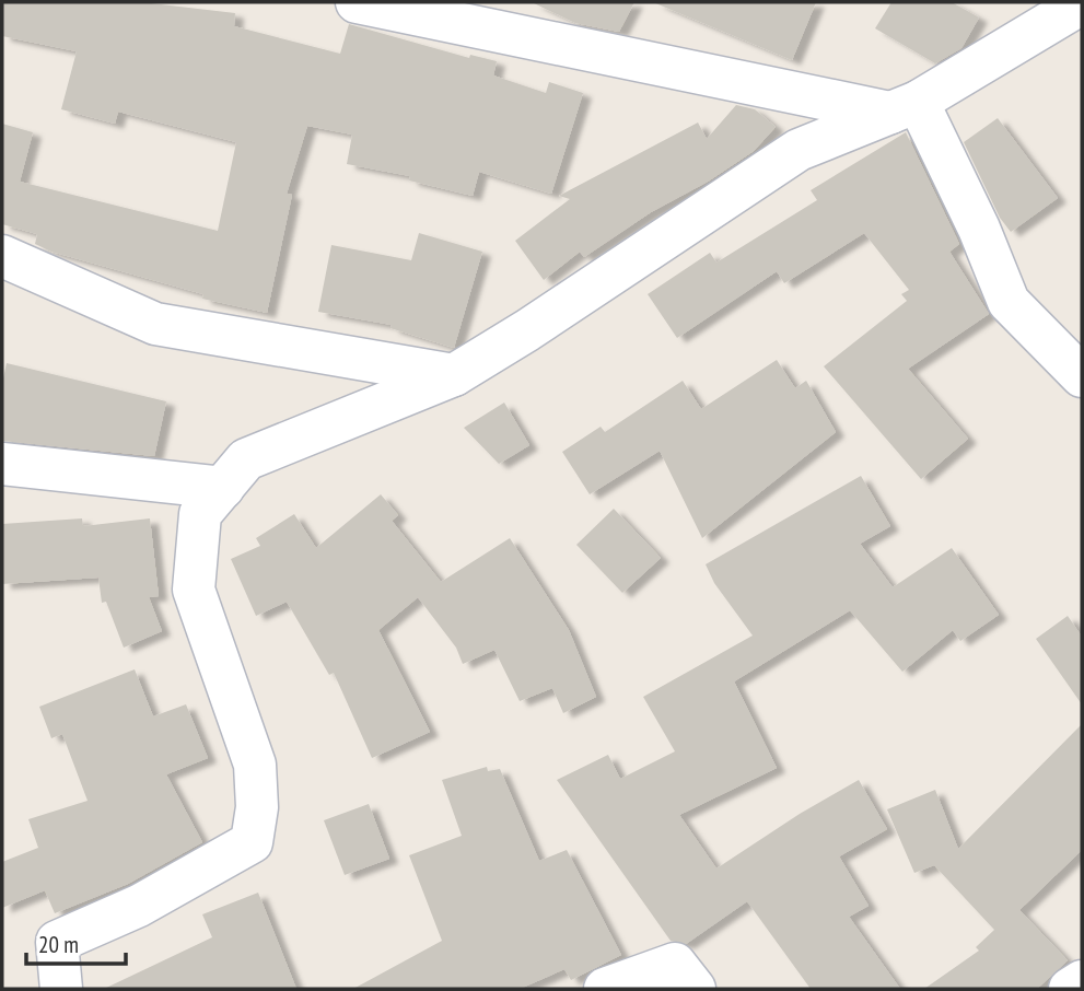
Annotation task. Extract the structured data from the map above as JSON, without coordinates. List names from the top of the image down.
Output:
{
  "scale_bar": "20 m"
}
